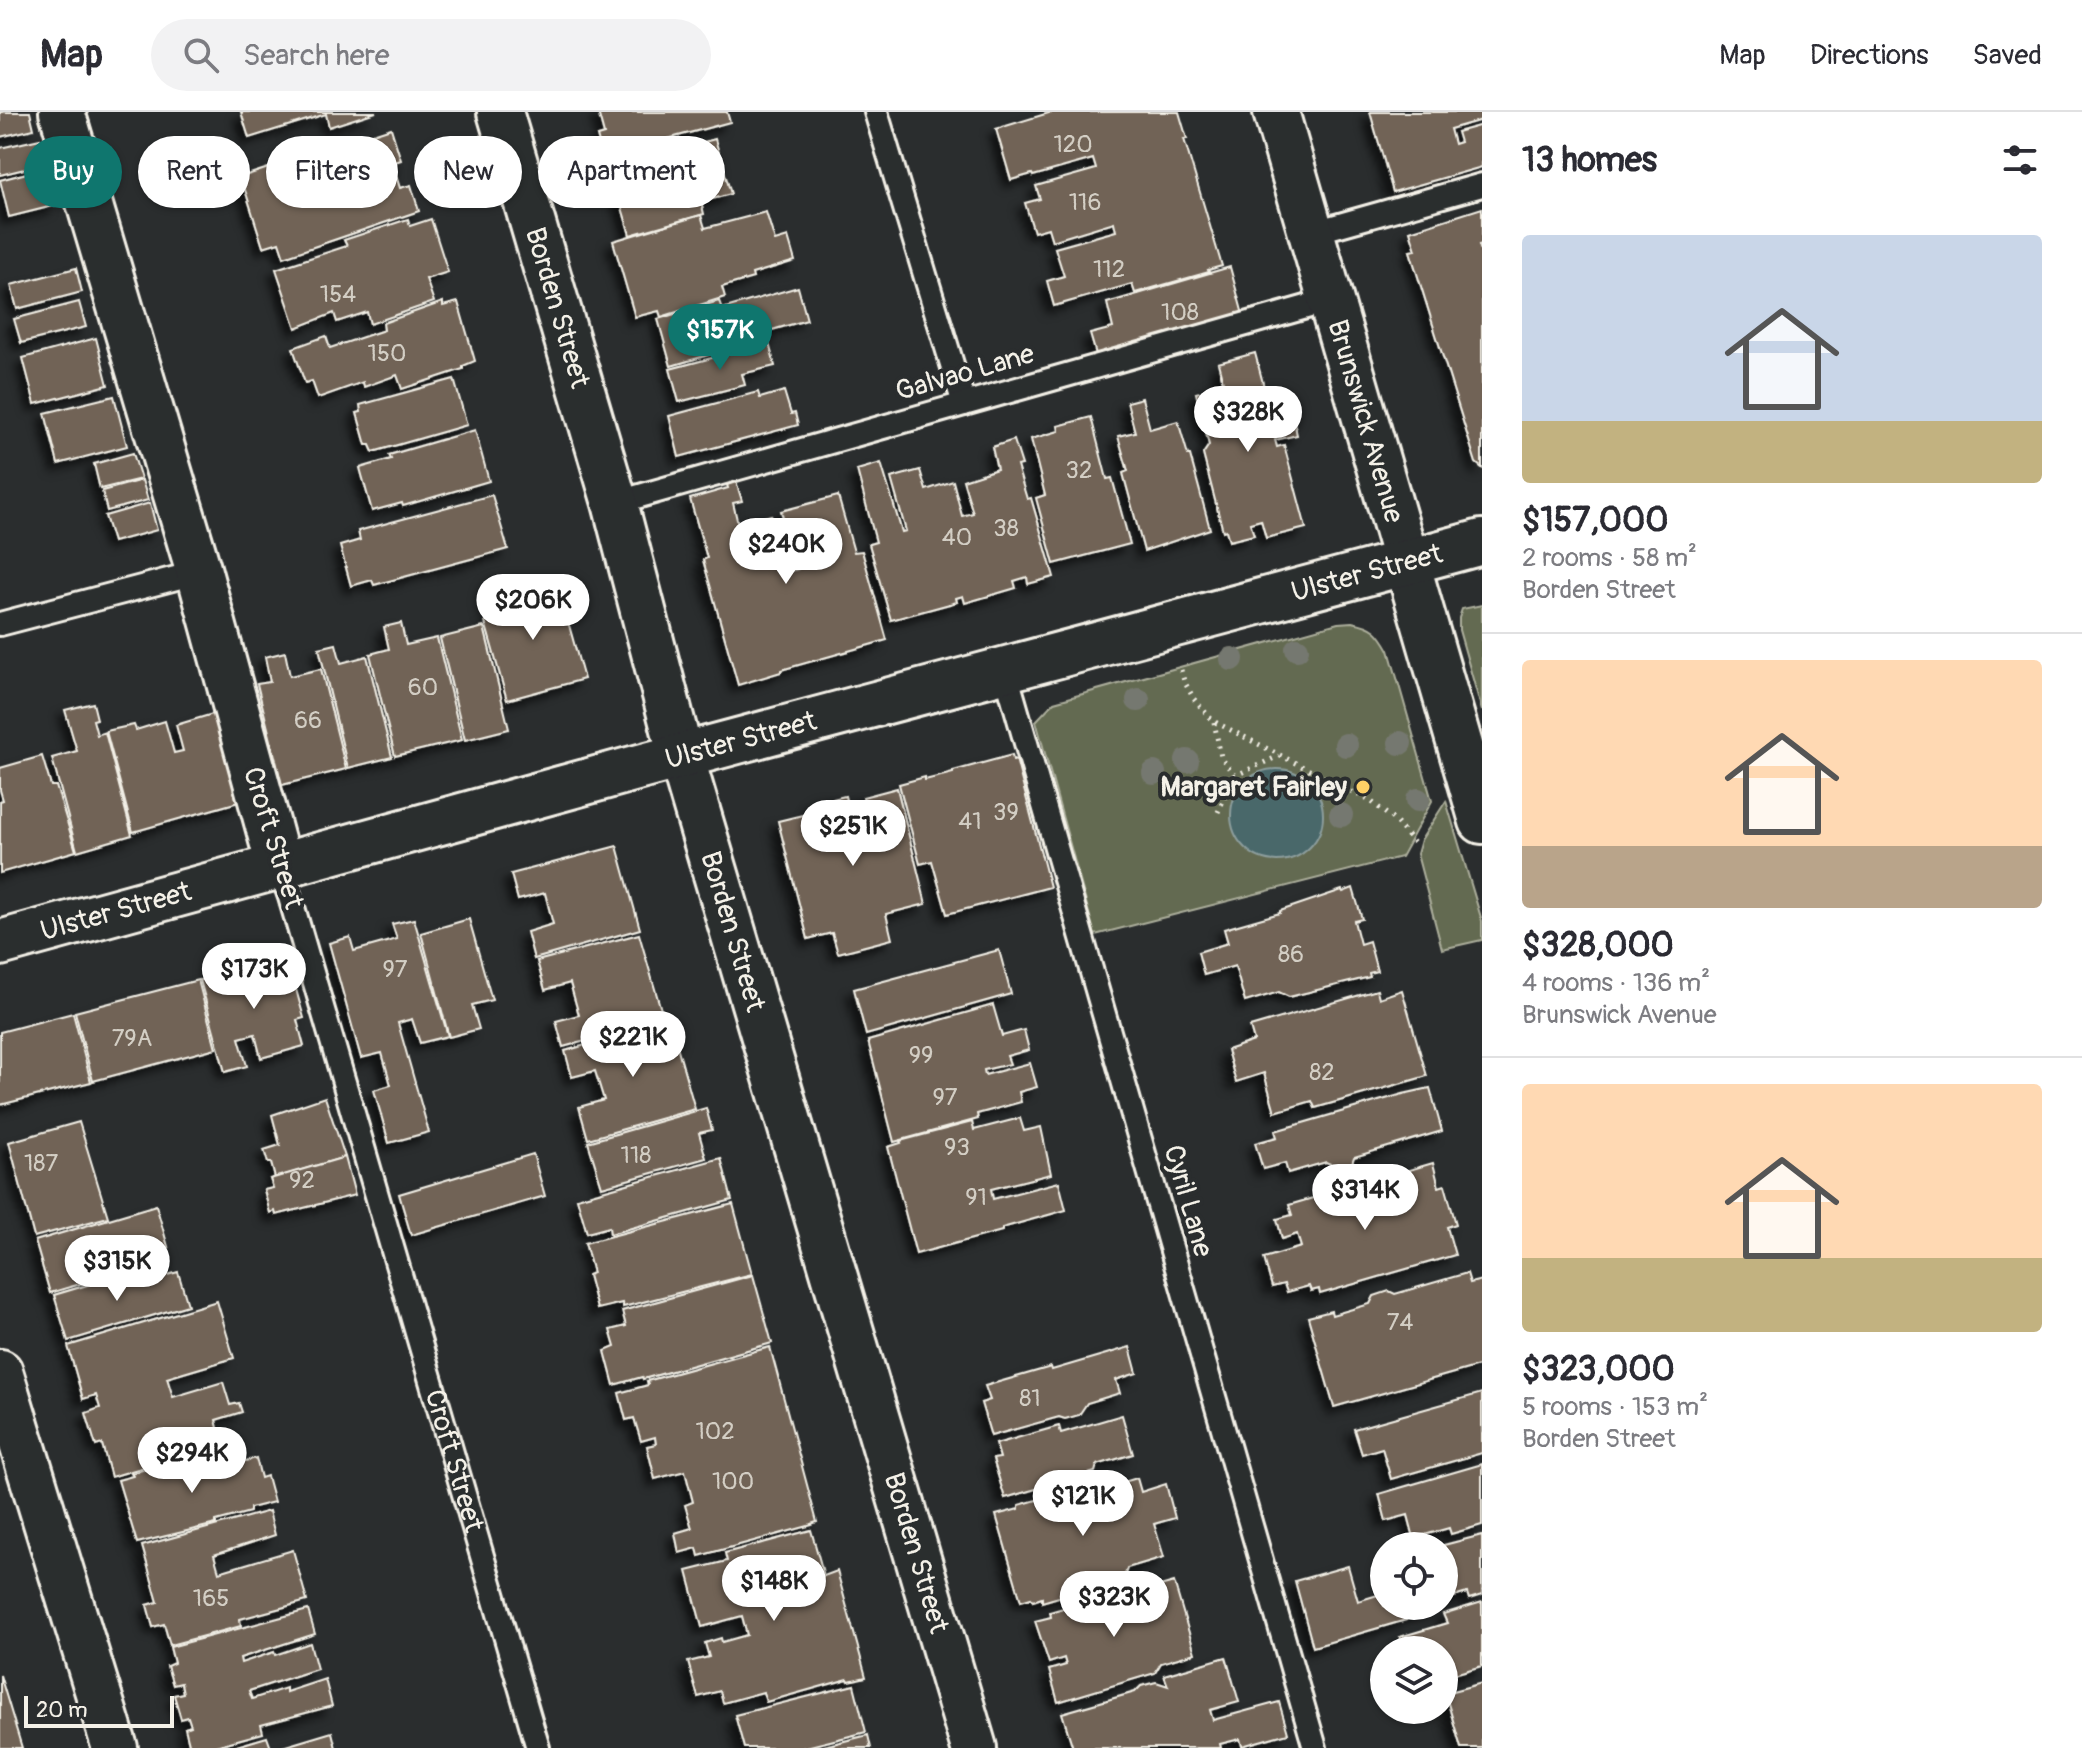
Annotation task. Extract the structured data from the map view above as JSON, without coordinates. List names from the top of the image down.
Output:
{
  "streets": {
    "street": [
      "Borden Street",
      "Brunswick Avenue",
      "Ulster Street",
      "Croft Street"
    ],
    "lane": ["Galvao Lane", "Cyril Lane"]
  },
  "crossings": [
    ["Borden Street", "Galvao Lane"],
    ["Borden Street", "Ulster Street"],
    ["Galvao Lane", "Brunswick Avenue"],
    ["Brunswick Avenue", "Ulster Street"],
    ["Ulster Street", "Croft Street"],
    ["Ulster Street", "Cyril Lane"]
  ],
  "places": ["Margaret Fairley"],
  "house_numbers": [
    "120",
    "116",
    "112",
    "154",
    "108",
    "150",
    "32",
    "38",
    "40",
    "60",
    "66",
    "39",
    "41",
    "86",
    "97",
    "79A",
    "99",
    "82",
    "97",
    "93",
    "118",
    "187",
    "92",
    "91",
    "74",
    "81",
    "102",
    "100",
    "165"
  ],
  "scale_bar": "20 m",
  "page": {
    "header": "Map",
    "search": "Search here",
    "nav": ["Map", "Directions", "Saved"],
    "heading": "13 homes",
    "chip": [
      "Buy",
      "Rent",
      "Filters",
      "New",
      "Apartment"
    ],
    "list": [
      {
        "name": "$157,000",
        "note": "2 rooms · 58 m² · Borden Street"
      },
      {
        "name": "$328,000",
        "note": "4 rooms · 136 m² · Brunswick Avenue"
      },
      {
        "name": "$323,000",
        "note": "5 rooms · 153 m² · Borden Street"
      }
    ],
    "price": [
      "$157K",
      "$328K",
      "$240K",
      "$206K",
      "$251K",
      "$173K",
      "$221K",
      "$314K",
      "$315K",
      "$294K",
      "$121K",
      "$148K",
      "$323K"
    ],
    "scale": "20 m"
  }
}
